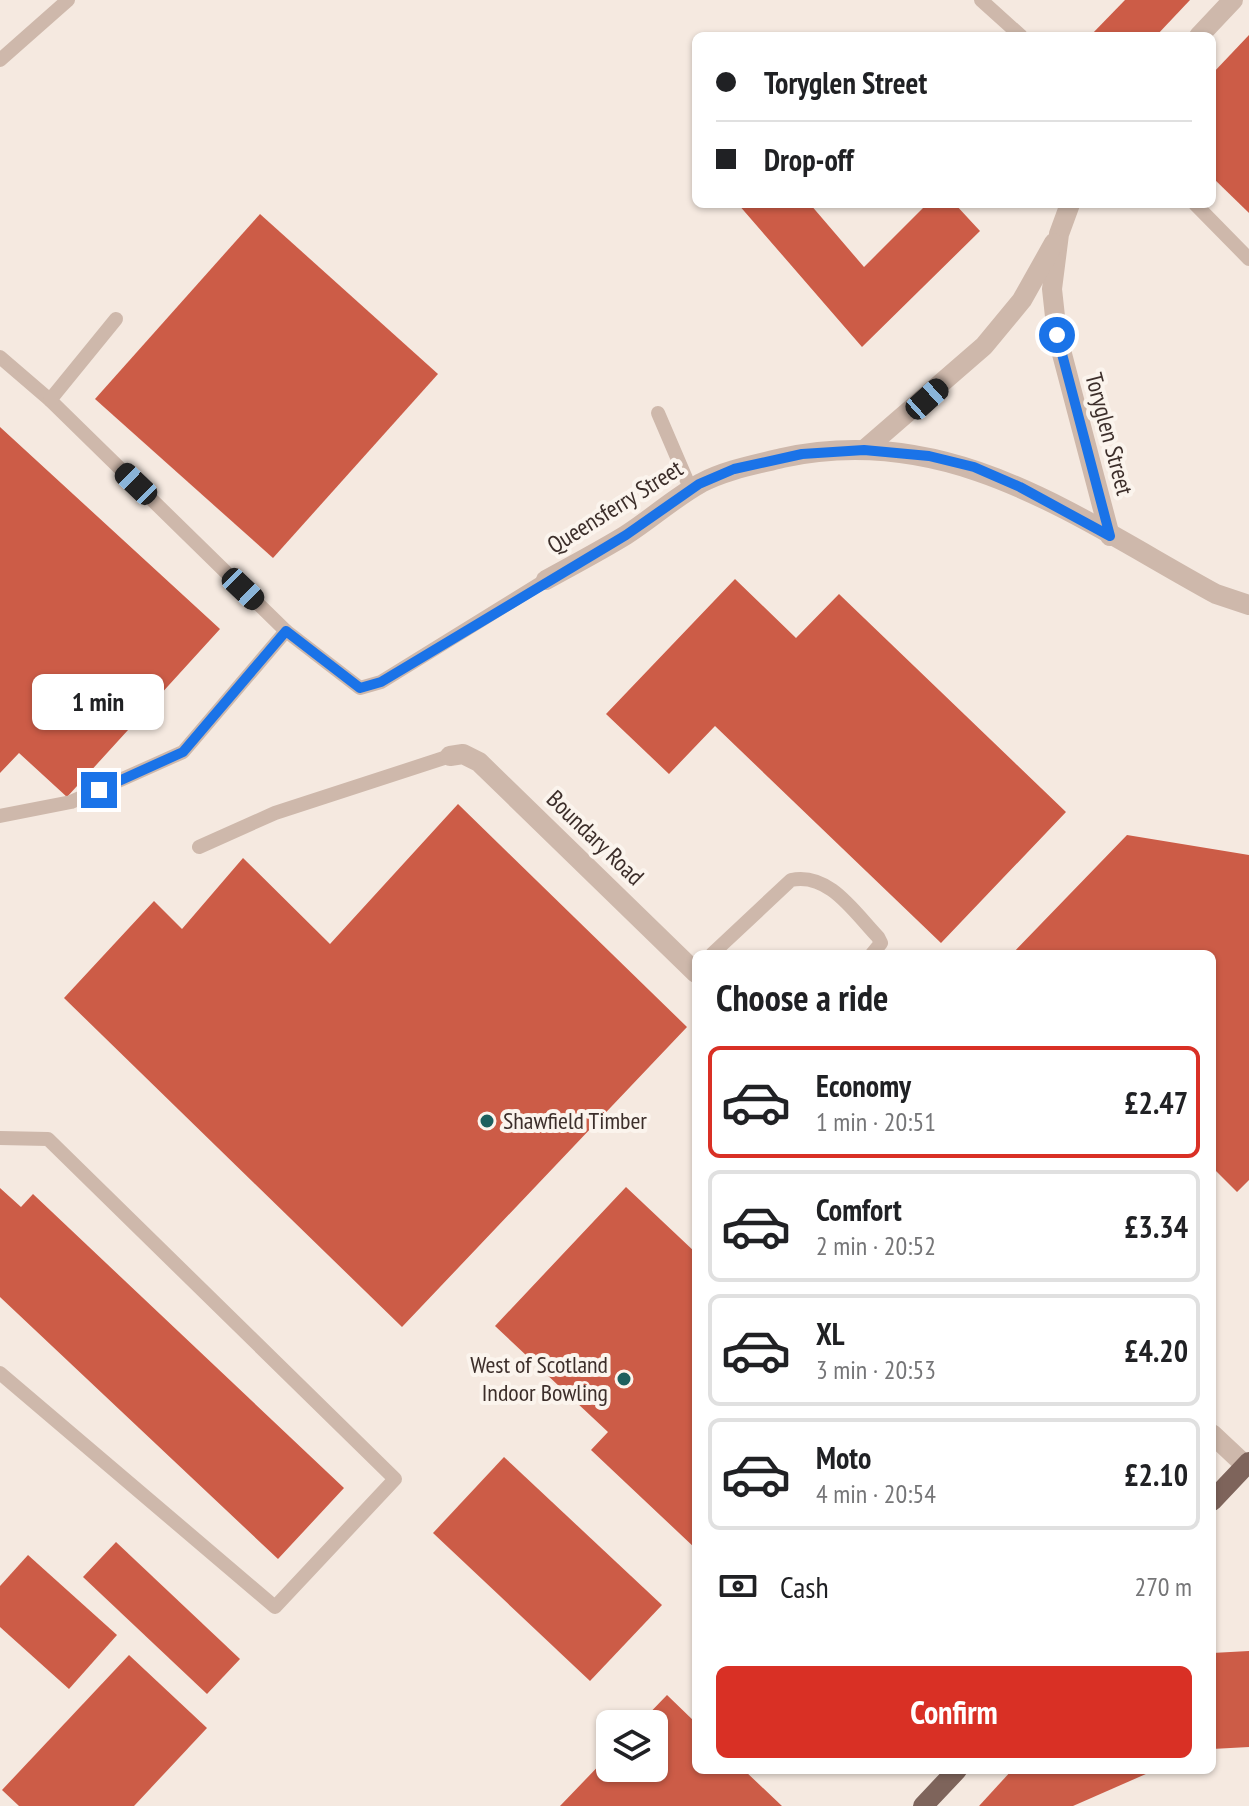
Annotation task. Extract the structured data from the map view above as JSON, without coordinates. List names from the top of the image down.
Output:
{
  "streets": {
    "street": ["Toryglen Street", "Queensferry Street", "Boundary Road"]
  },
  "crossings": [
    ["Toryglen Street", "Queensferry Street"]
  ],
  "places": ["Shawfield Timber", "West of Scotland Indoor Bowling"],
  "page": {
    "banner": ["Toryglen Street", "Drop-off"],
    "bubble": "1 min",
    "heading": "Choose a ride",
    "list": [
      {
        "name": "Economy",
        "note": "1 min · 20:51",
        "value": "£2.47"
      },
      {
        "name": "Comfort",
        "note": "2 min · 20:52",
        "value": "£3.34"
      },
      {
        "name": "XL",
        "note": "3 min · 20:53",
        "value": "£4.20"
      },
      {
        "name": "Moto",
        "note": "4 min · 20:54",
        "value": "£2.10"
      }
    ],
    "pay": ["Cash", "270 m"],
    "buttons": "Confirm"
  }
}
